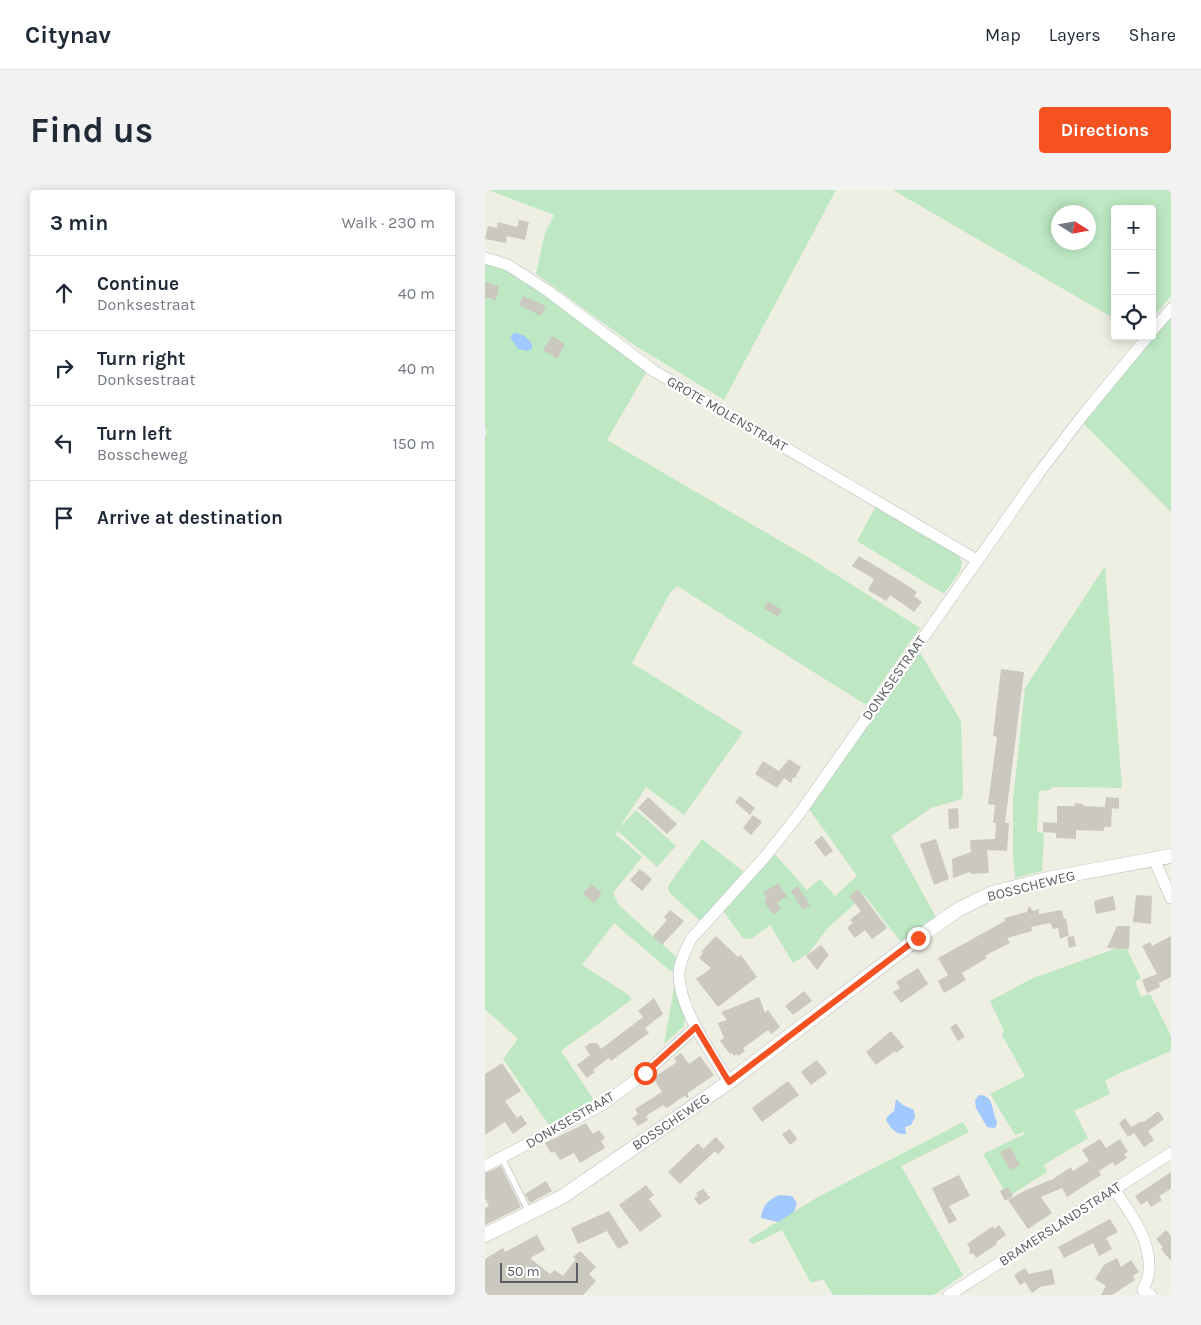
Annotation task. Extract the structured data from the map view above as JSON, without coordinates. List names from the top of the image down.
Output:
{
  "streets": {
    "street": [
      "GROTE MOLENSTRAAT",
      "DONKSESTRAAT",
      "BOSSCHEWEG",
      "BRAMERSLANDSTRAAT"
    ]
  },
  "crossings": [
    ["GROTE MOLENSTRAAT", "DONKSESTRAAT"],
    ["DONKSESTRAAT", "BOSSCHEWEG"]
  ],
  "scale_bar": "50 m",
  "north": "right",
  "page": {
    "header": "Citynav",
    "nav": ["Map", "Layers", "Share"],
    "buttons": "Directions",
    "title": "Find us",
    "heading": ["3 min", "Walk · 230 m"],
    "map_buttons": ["+", "−"],
    "list": [
      ["Continue", "Donksestraat", "40 m"],
      ["Turn right", "Donksestraat", "40 m"],
      ["Turn left", "Bosscheweg", "150 m"],
      "Arrive at destination"
    ],
    "scale": "50 m"
  }
}
